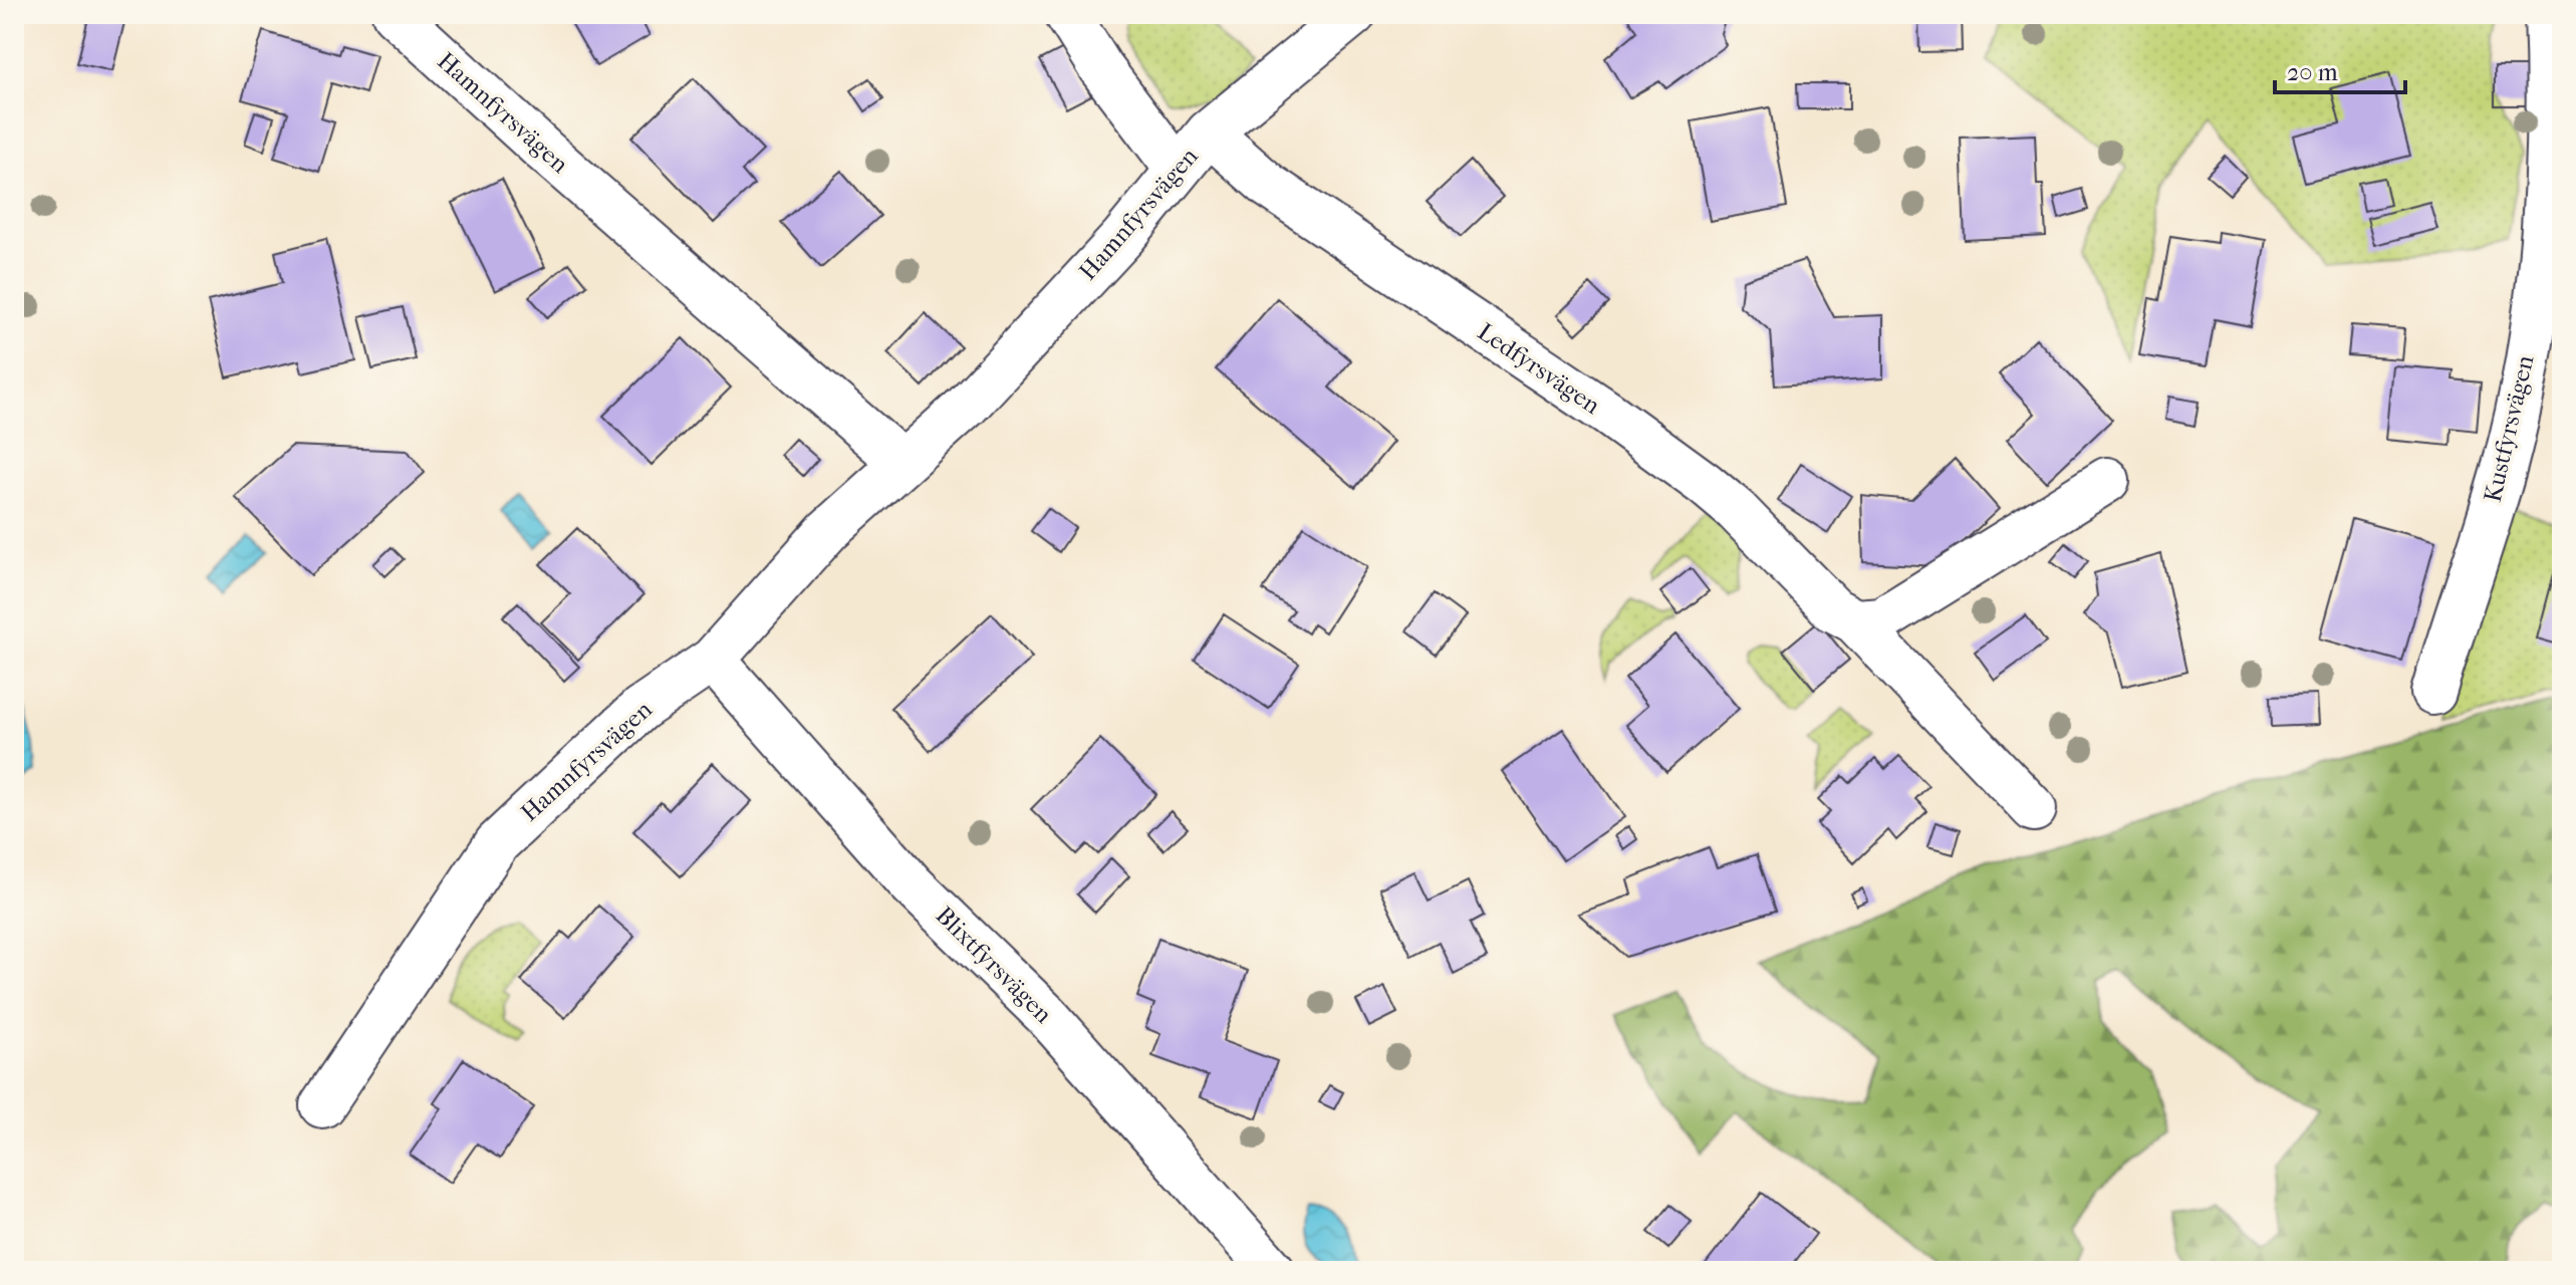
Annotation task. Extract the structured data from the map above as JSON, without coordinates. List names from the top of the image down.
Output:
{
  "streets": {
    "street": [
      "Hamnfyrsvägen",
      "Ledfyrsvägen",
      "Kustfyrsvägen",
      "Blixtfyrsvägen"
    ]
  },
  "crossings": [
    ["Hamnfyrsvägen", "Ledfyrsvägen"],
    ["Hamnfyrsvägen", "Blixtfyrsvägen"]
  ],
  "scale_bar": "20 m"
}
